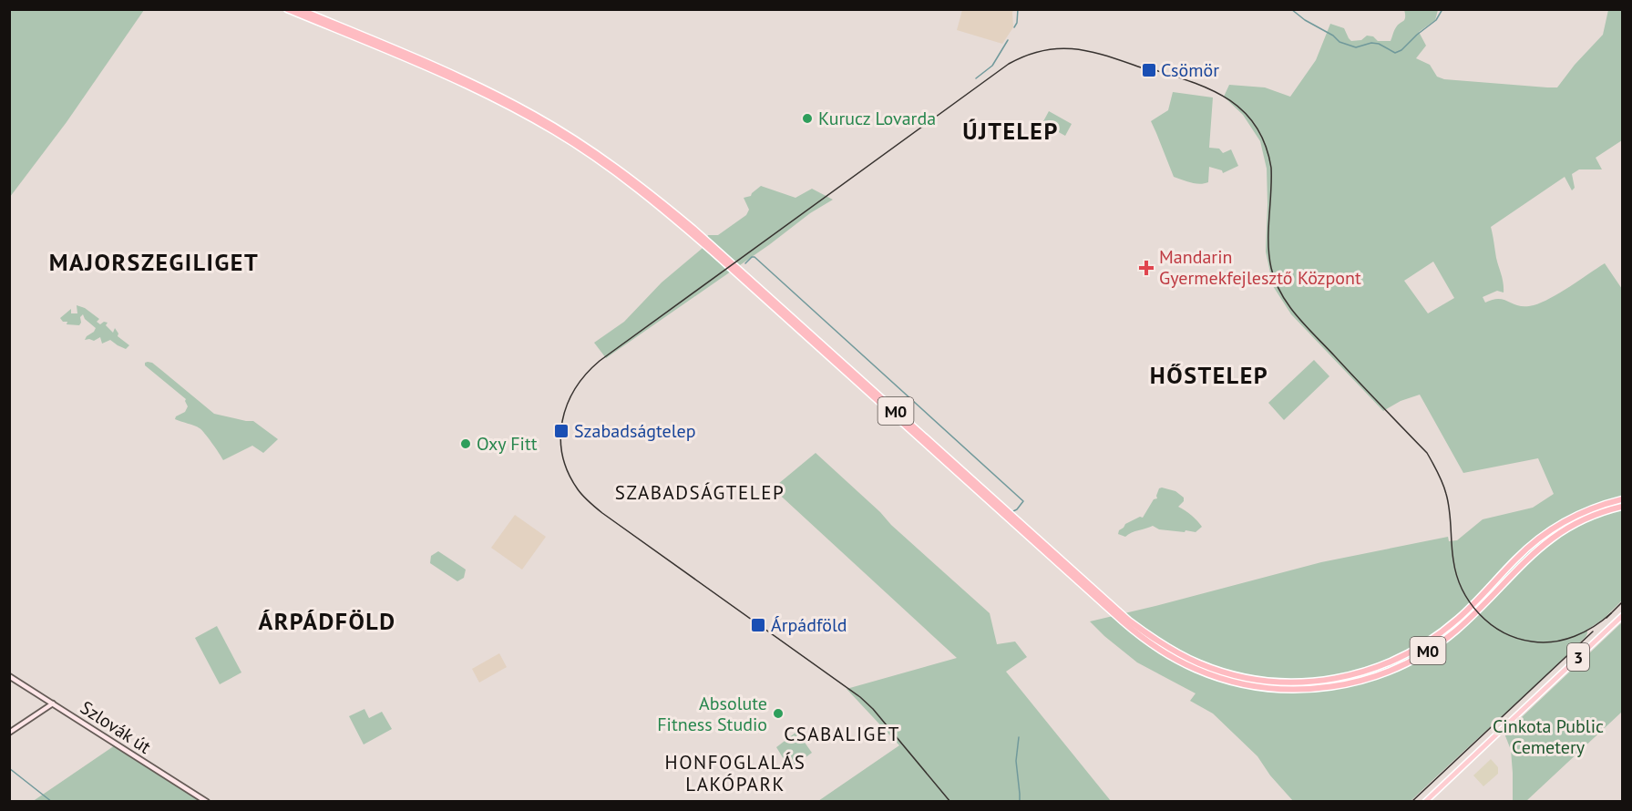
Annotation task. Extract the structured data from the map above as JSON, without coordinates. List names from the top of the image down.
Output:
{
  "streets": {
    "highway": ["M0"],
    "main road": ["3", "Szlovák út"]
  },
  "districts": [
    "ÚJTELEP",
    "MAJORSZEGILIGET",
    "HŐSTELEP",
    "SZABADSÁGTELEP",
    "ÁRPÁDFÖLD",
    "CSABALIGET",
    "HONFOGLALÁS LAKÓPARK"
  ],
  "parks": ["Cinkota Public Cemetery"],
  "places": {
    "transit": ["Csömör", "Szabadságtelep", "Árpádföld"],
    "other": ["Kurucz Lovarda", "Oxy Fitt", "Absolute Fitness Studio"],
    "health": ["Mandarin Gyermekfejlesztő Központ"]
  }
}
